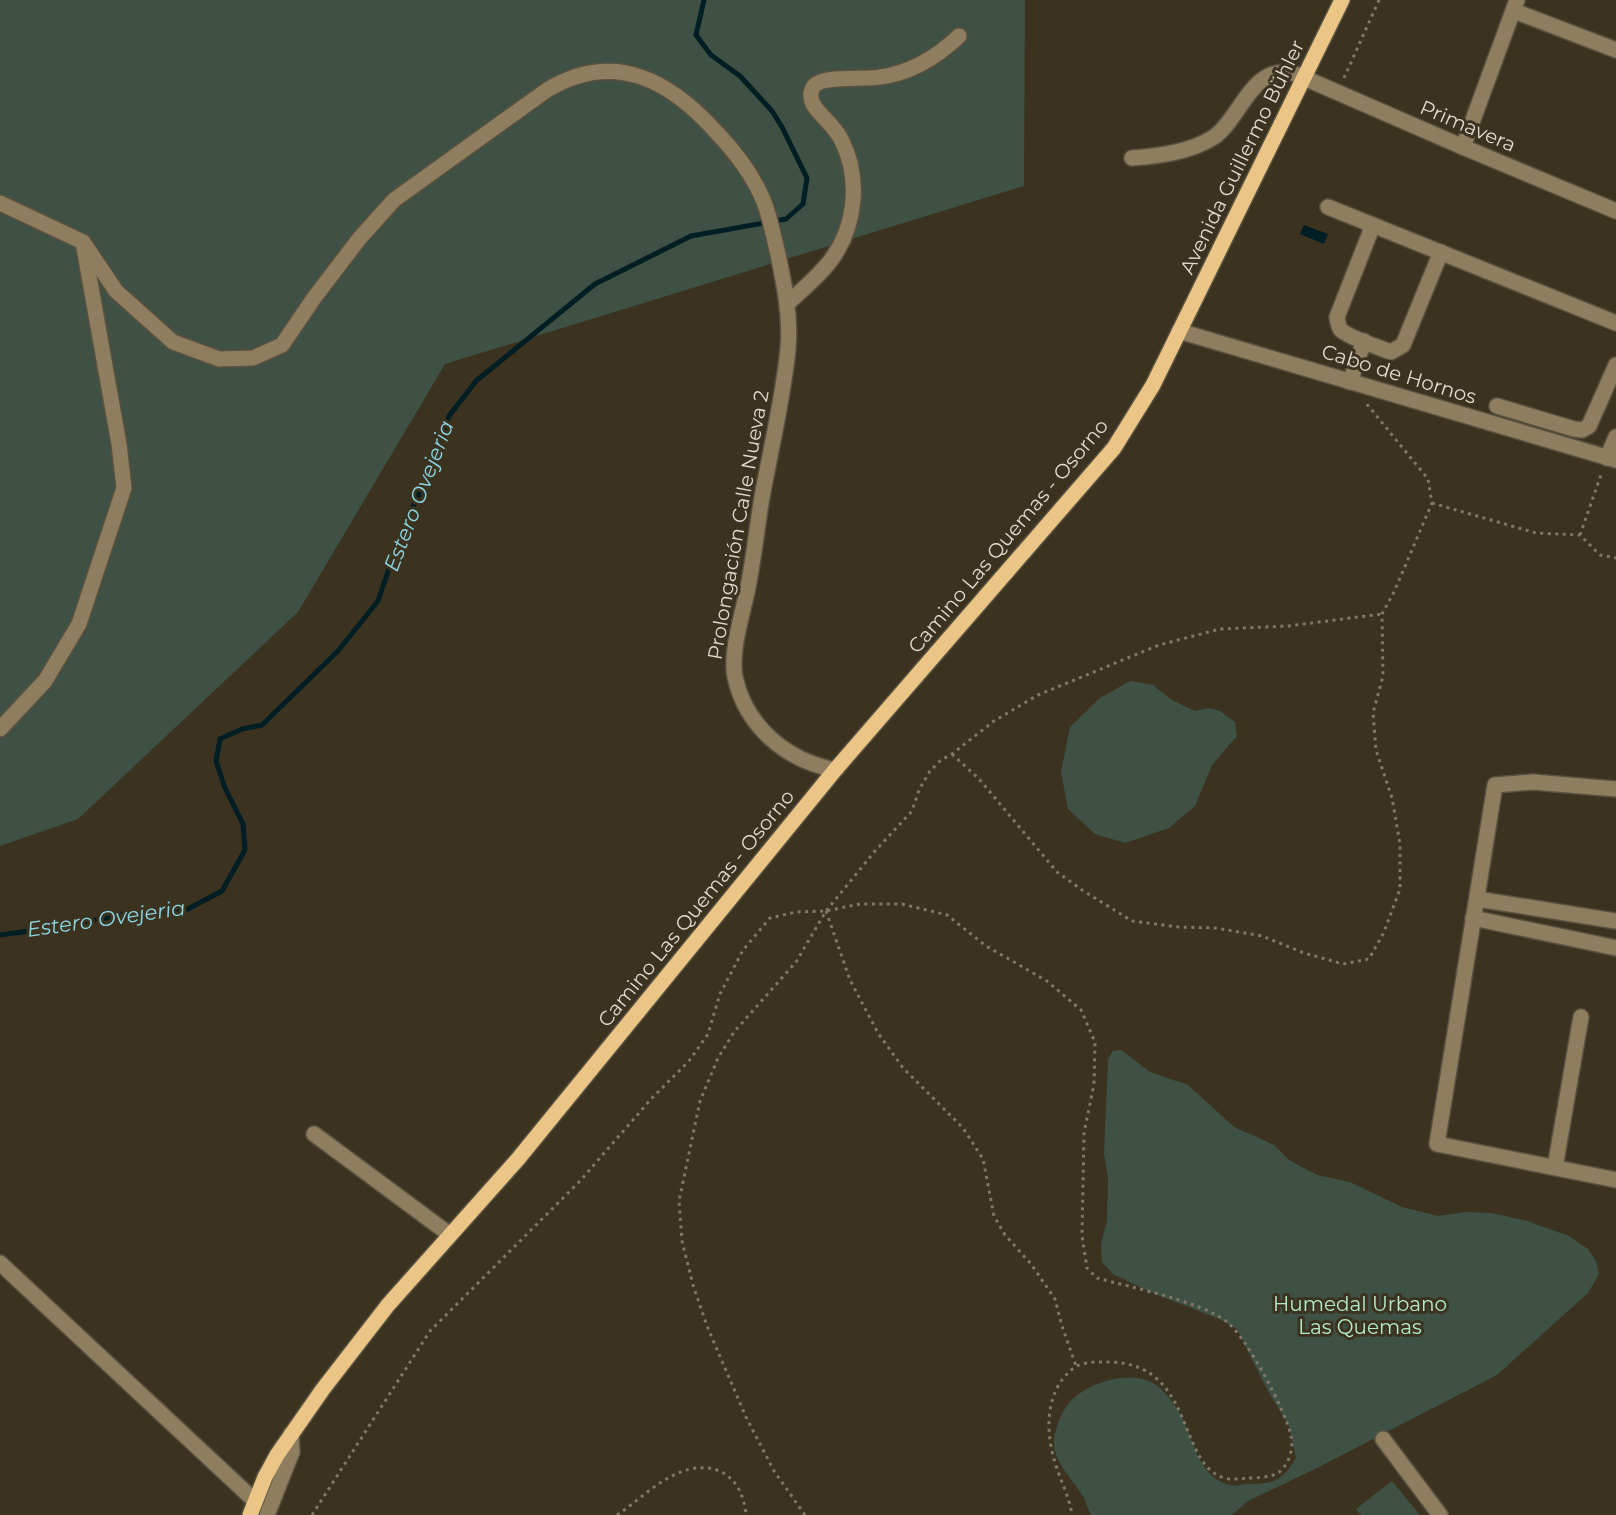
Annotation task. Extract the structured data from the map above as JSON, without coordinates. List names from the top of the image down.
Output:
{
  "streets": {
    "main road": ["Avenida Guillermo Bühler", "Camino Las Quemas - Osorno"],
    "street": ["Primavera", "Cabo de Hornos", "Prolongación Calle Nueva 2"]
  },
  "crossings": [
    ["Primavera", "Avenida Guillermo Bühler"],
    ["Avenida Guillermo Bühler", "Cabo de Hornos"],
    ["Avenida Guillermo Bühler", "Camino Las Quemas - Osorno"],
    ["Cabo de Hornos", "Camino Las Quemas - Osorno"],
    ["Prolongación Calle Nueva 2", "Camino Las Quemas - Osorno"]
  ],
  "water": ["Estero Ovejeria"],
  "parks": ["Humedal Urbano Las Quemas"]
}
